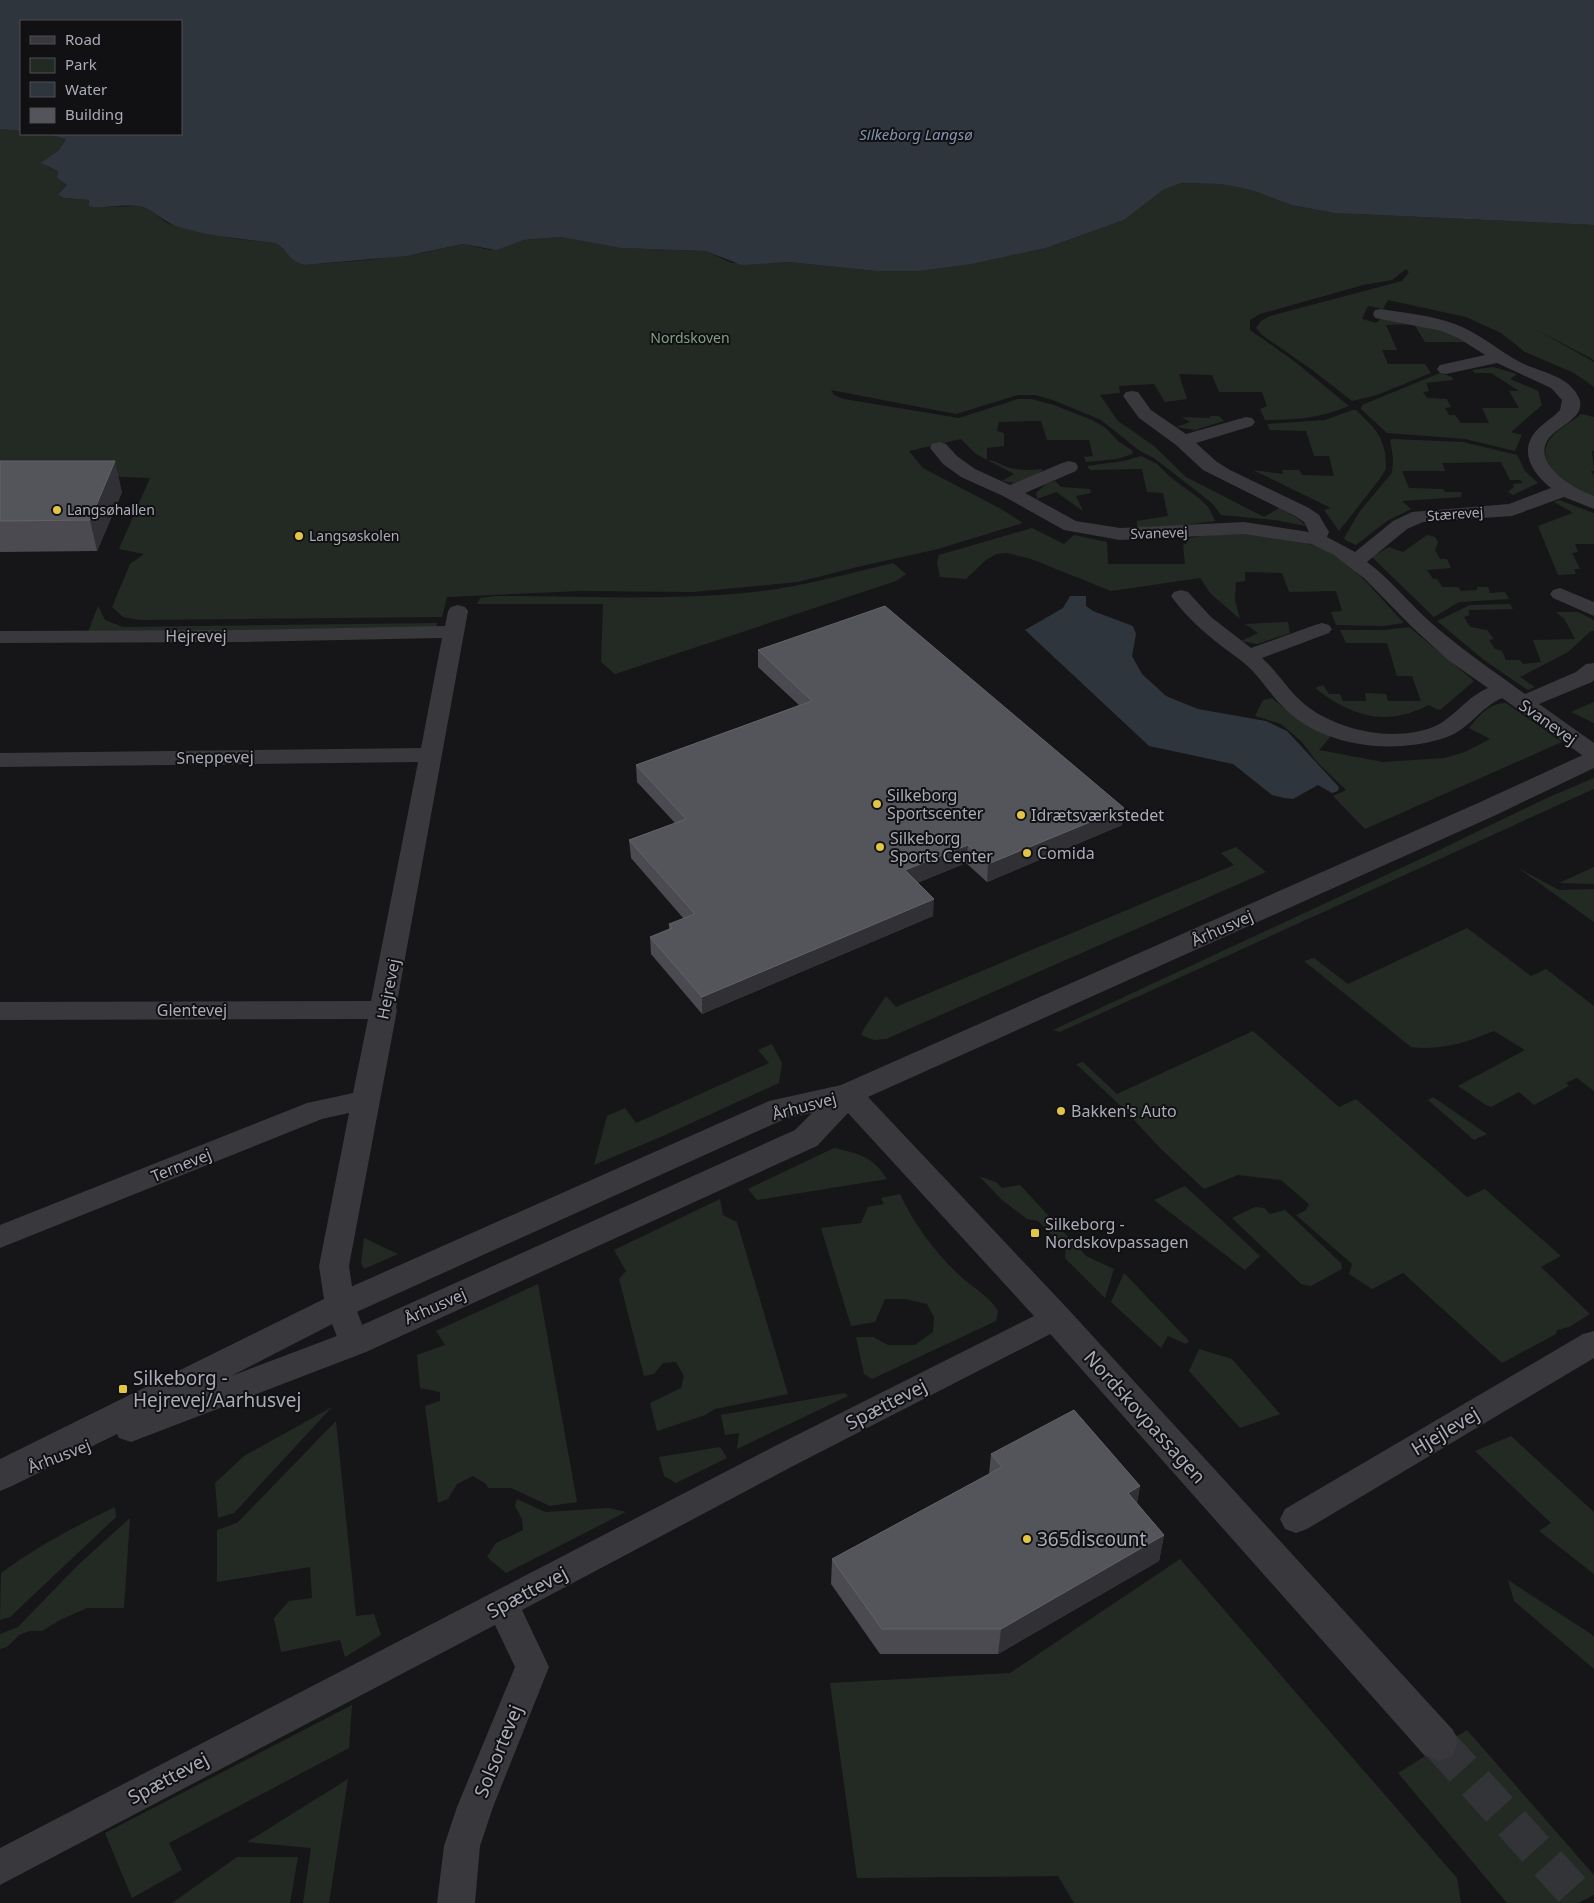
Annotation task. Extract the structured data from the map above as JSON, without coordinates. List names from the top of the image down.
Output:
{
  "streets": {
    "street": [
      "Stærevej",
      "Svanevej",
      "Hejrevej",
      "Sneppevej",
      "Århusvej",
      "Glentevej",
      "Ternevej",
      "Spættevej",
      "Nordskovpassagen",
      "Hjejlevej",
      "Solsortevej"
    ]
  },
  "crossings": [
    ["Stærevej", "Svanevej"],
    ["Hejrevej", "Sneppevej"],
    ["Hejrevej", "Århusvej"],
    ["Hejrevej", "Glentevej"],
    ["Hejrevej", "Ternevej"],
    ["Århusvej", "Nordskovpassagen"],
    ["Spættevej", "Nordskovpassagen"],
    ["Spættevej", "Solsortevej"]
  ],
  "water": ["Silkeborg Langsø"],
  "parks": ["Nordskoven"],
  "places": {
    "other": [
      "Langsøhallen",
      "Langsøskolen",
      "Silkeborg Sportscenter",
      "Idrætsværkstedet",
      "Silkeborg Sports Center",
      "Comida",
      "Bakken's Auto",
      "365discount"
    ],
    "transit": ["Silkeborg - Nordskovpassagen", "Silkeborg - Hejrevej/Aarhusvej"]
  },
  "legend": [
    "Road",
    "Park",
    "Water",
    "Building"
  ]
}
